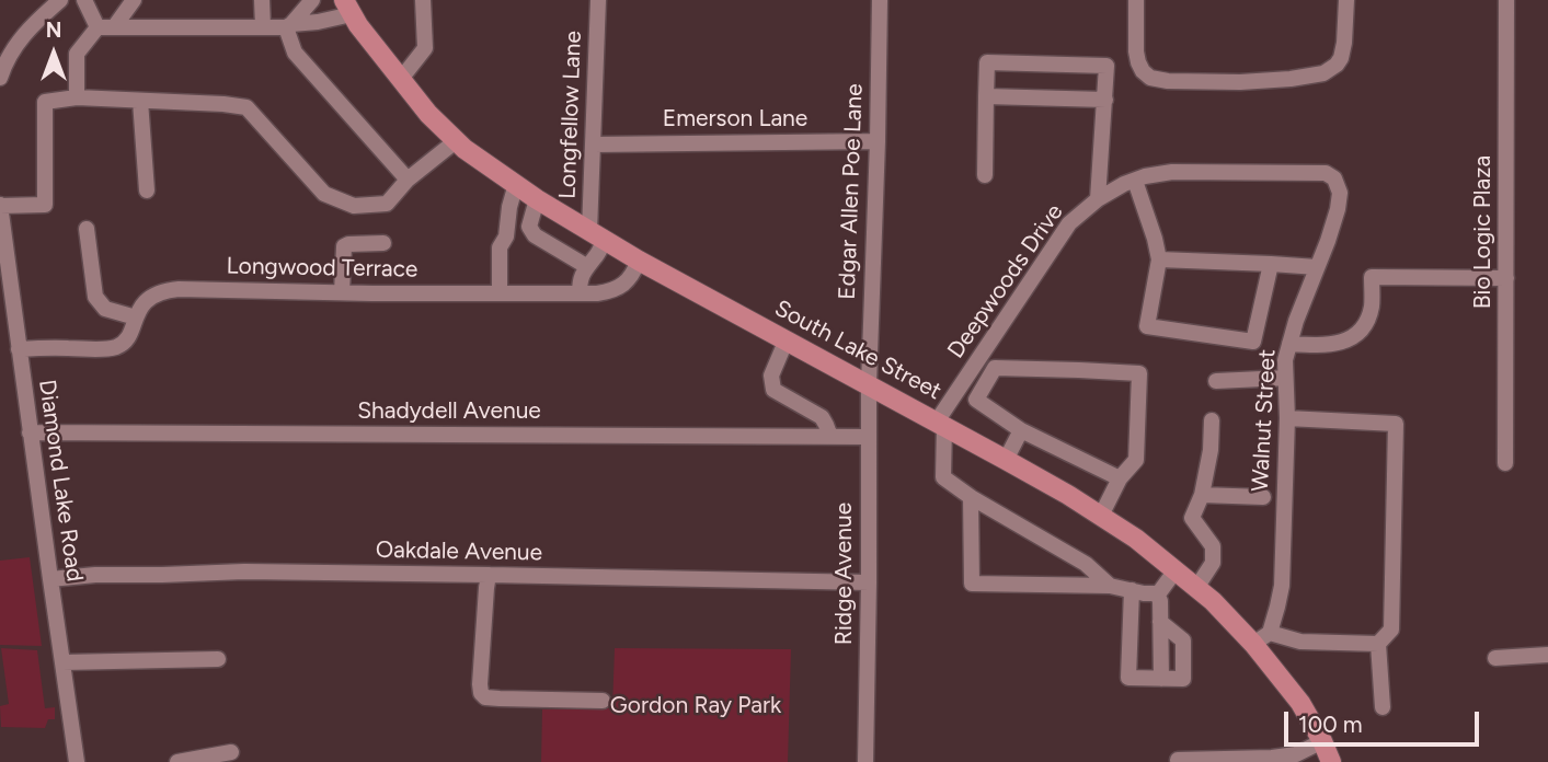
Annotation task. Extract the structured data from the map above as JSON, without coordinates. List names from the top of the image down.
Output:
{
  "streets": {
    "main road": ["South Lake Street"],
    "street": [
      "Longfellow Lane",
      "Emerson Lane",
      "Edgar Allen Poe Lane",
      "Bio Logic Plaza",
      "Longwood Terrace",
      "Deepwoods Drive",
      "Shadydell Avenue",
      "Walnut Street",
      "Diamond Lake Road",
      "Oakdale Avenue",
      "Ridge Avenue"
    ]
  },
  "crossings": [
    ["Longfellow Lane", "Emerson Lane"],
    ["Longfellow Lane", "South Lake Street"],
    ["Emerson Lane", "Edgar Allen Poe Lane"],
    ["Edgar Allen Poe Lane", "South Lake Street"],
    ["Edgar Allen Poe Lane", "Ridge Avenue"],
    ["Longwood Terrace", "South Lake Street"],
    ["Longwood Terrace", "Diamond Lake Road"],
    ["Deepwoods Drive", "South Lake Street"],
    ["Deepwoods Drive", "Walnut Street"],
    ["South Lake Street", "Ridge Avenue"],
    ["Shadydell Avenue", "Diamond Lake Road"],
    ["Shadydell Avenue", "Ridge Avenue"],
    ["Diamond Lake Road", "Oakdale Avenue"],
    ["Oakdale Avenue", "Ridge Avenue"]
  ],
  "parks": ["Gordon Ray Park"],
  "scale_bar": "100 m",
  "north": "top"
}
